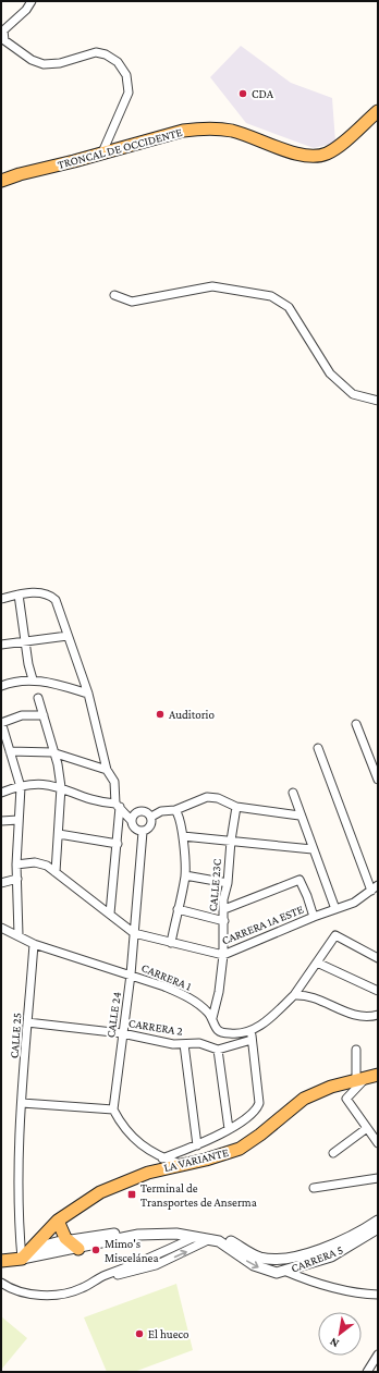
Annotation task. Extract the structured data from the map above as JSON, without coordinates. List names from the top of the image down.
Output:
{
  "streets": {
    "main road": ["TRONCAL DE OCCIDENTE", "LA VARIANTE", "CARRERA 5"],
    "street": [
      "CALLE 23C",
      "CARRERA 1A ESTE",
      "CARRERA 1",
      "CALLE 24",
      "CARRERA 2",
      "CALLE 25"
    ]
  },
  "crossings": [
    ["CALLE 23C", "CARRERA 1A ESTE"],
    ["CALLE 23C", "CARRERA 1"],
    ["CARRERA 1A ESTE", "CALLE 24"],
    ["CARRERA 1", "CALLE 24"],
    ["CARRERA 1", "CALLE 25"],
    ["CALLE 24", "CARRERA 2"],
    ["CARRERA 2", "CALLE 25"],
    ["CALLE 25", "LA VARIANTE"],
    ["CALLE 25", "CARRERA 5"],
    ["LA VARIANTE", "CARRERA 5"]
  ],
  "places": {
    "other": [
      "CDA",
      "Auditorio",
      "Mimo's Miscelánea",
      "El hueco"
    ],
    "transit": ["Terminal de Transportes de Anserma"]
  },
  "north": "bottom left"
}
